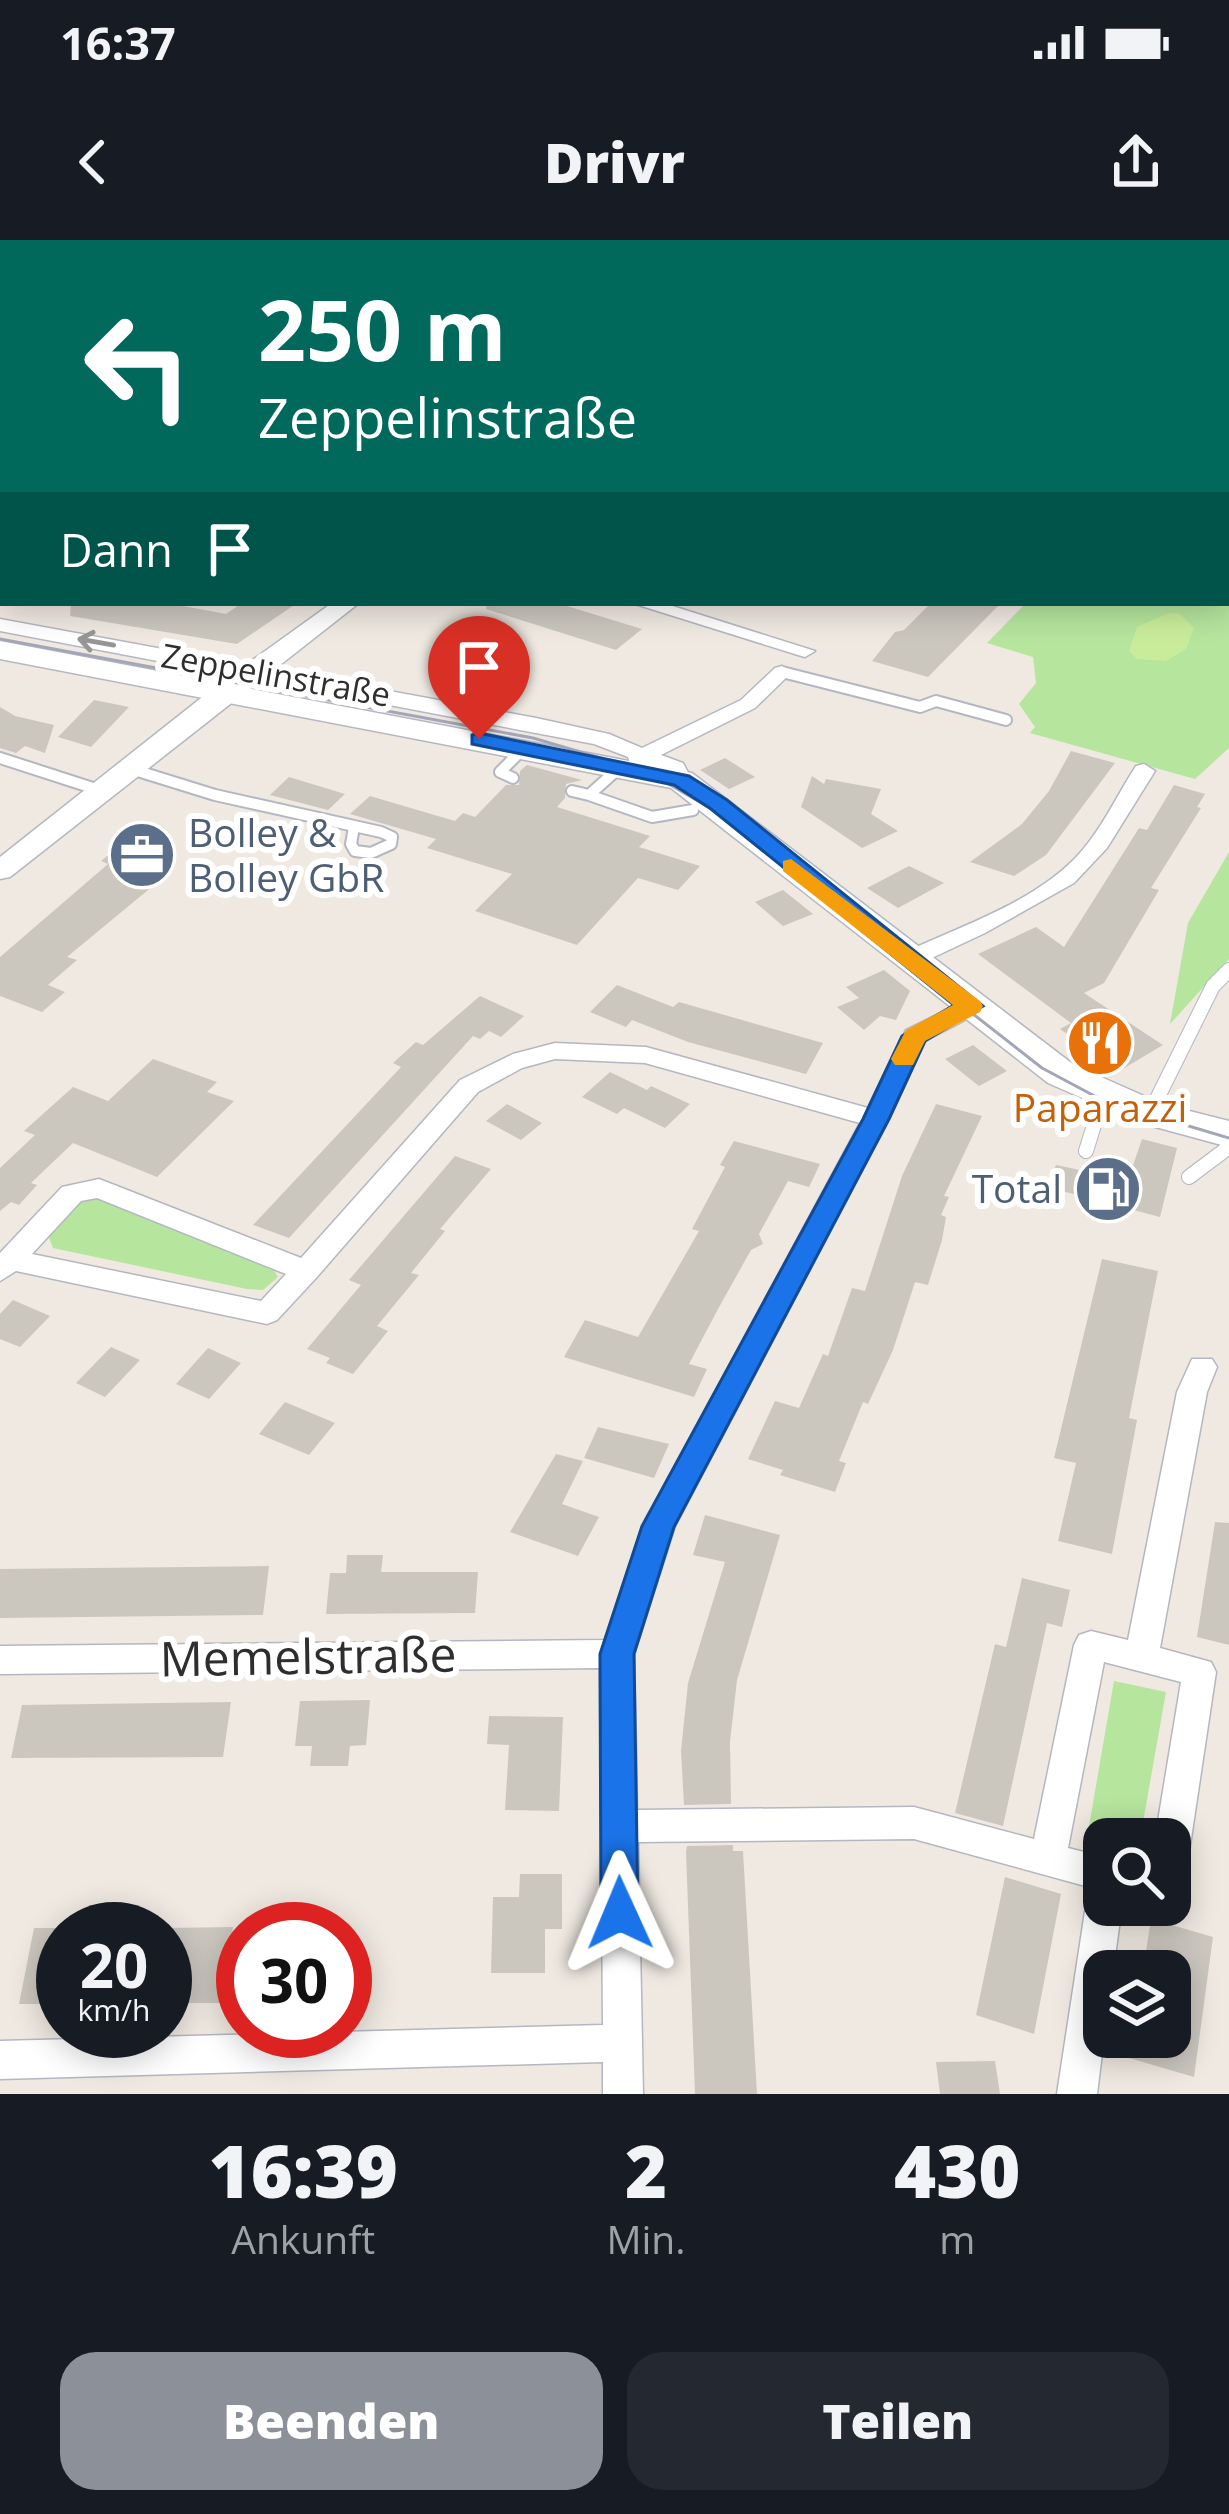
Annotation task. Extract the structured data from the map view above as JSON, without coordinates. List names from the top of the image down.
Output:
{
  "streets": {
    "main road": ["Zeppelinstraße"],
    "street": ["Memelstraße"]
  },
  "places": {
    "office": ["Bolley & Bolley GbR"],
    "restaurant": ["Paparazzi"],
    "fuel station": ["Total"]
  },
  "page": {
    "status": "16:37",
    "header": "Drivr",
    "turn": ["250 m", "Zeppelinstraße"],
    "then": "Dann",
    "speed": "20 km/h",
    "limit": "30",
    "eta": [
      "16:39",
      "Ankunft",
      "2",
      "Min.",
      "430",
      "m"
    ],
    "buttons": ["Beenden", "Teilen"]
  }
}
